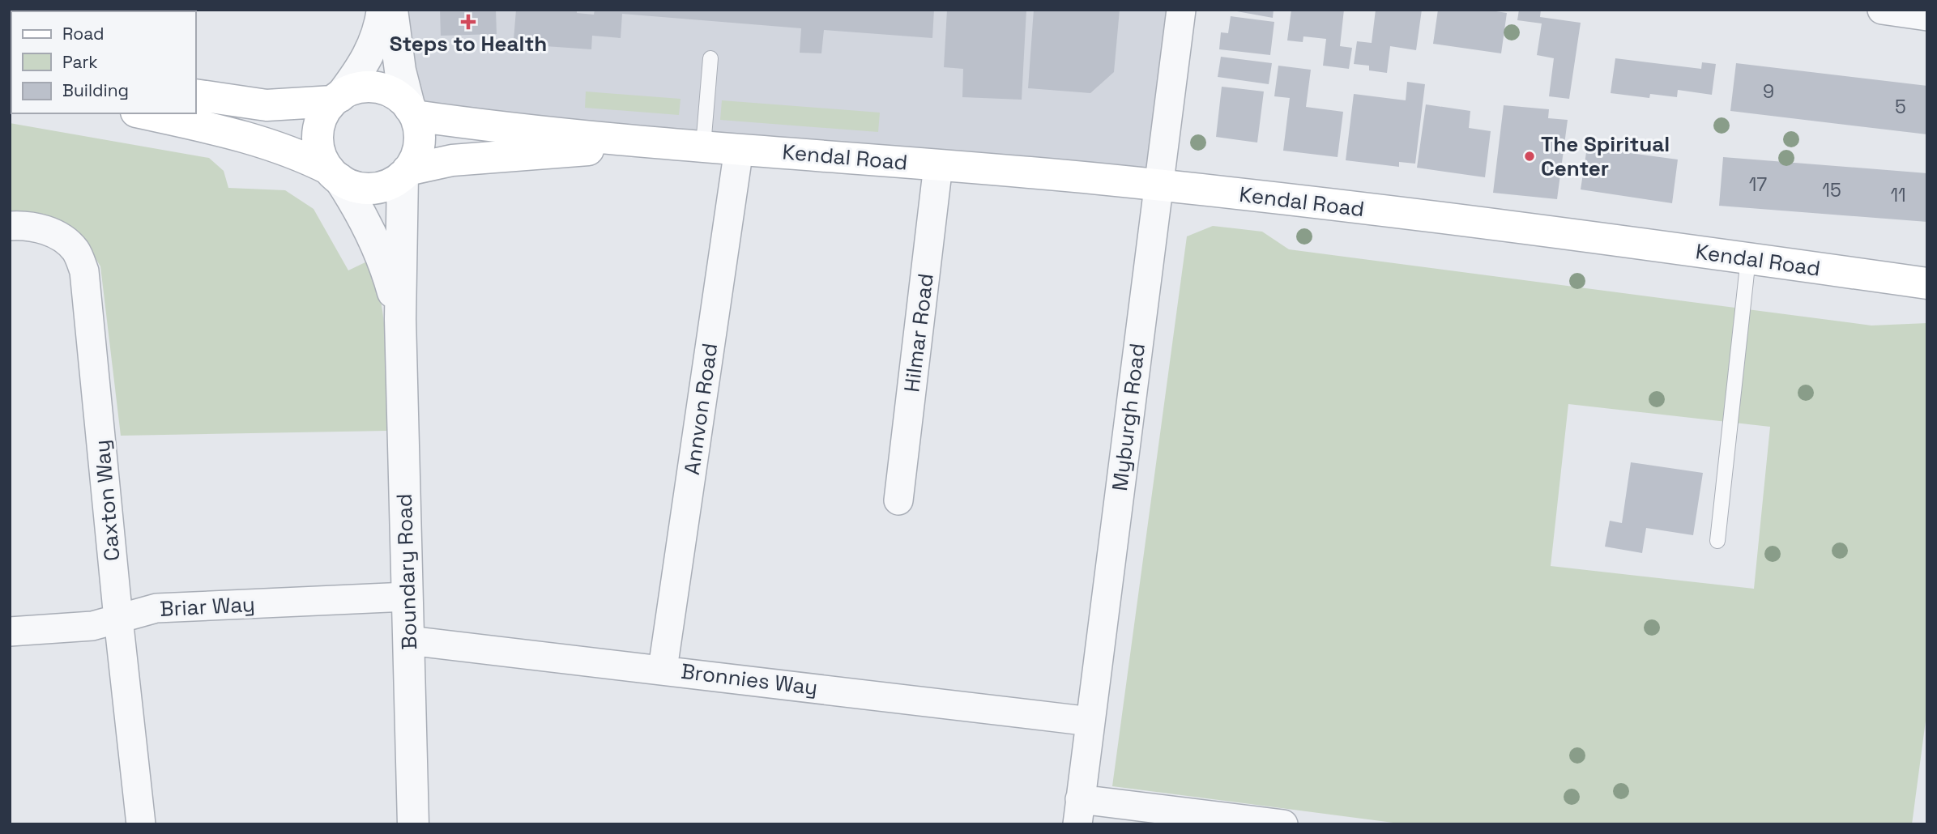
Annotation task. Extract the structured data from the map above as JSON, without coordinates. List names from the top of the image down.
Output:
{
  "streets": {
    "main road": ["Kendal Road"],
    "street": [
      "Hilmar Road",
      "Annvon Road",
      "Myburgh Road",
      "Caxton Way",
      "Boundary Road",
      "Briar Way",
      "Bronnies Way"
    ]
  },
  "crossings": [
    ["Kendal Road", "Hilmar Road"],
    ["Kendal Road", "Annvon Road"],
    ["Kendal Road", "Myburgh Road"],
    ["Kendal Road", "Boundary Road"],
    ["Annvon Road", "Bronnies Way"],
    ["Myburgh Road", "Bronnies Way"],
    ["Caxton Way", "Briar Way"],
    ["Boundary Road", "Briar Way"],
    ["Boundary Road", "Bronnies Way"]
  ],
  "places": {
    "health": ["Steps to Health"],
    "other": ["The Spiritual Center"]
  },
  "house_numbers": [
    "9",
    "5",
    "17",
    "15",
    "11"
  ],
  "legend": ["Road", "Park", "Building"]
}
